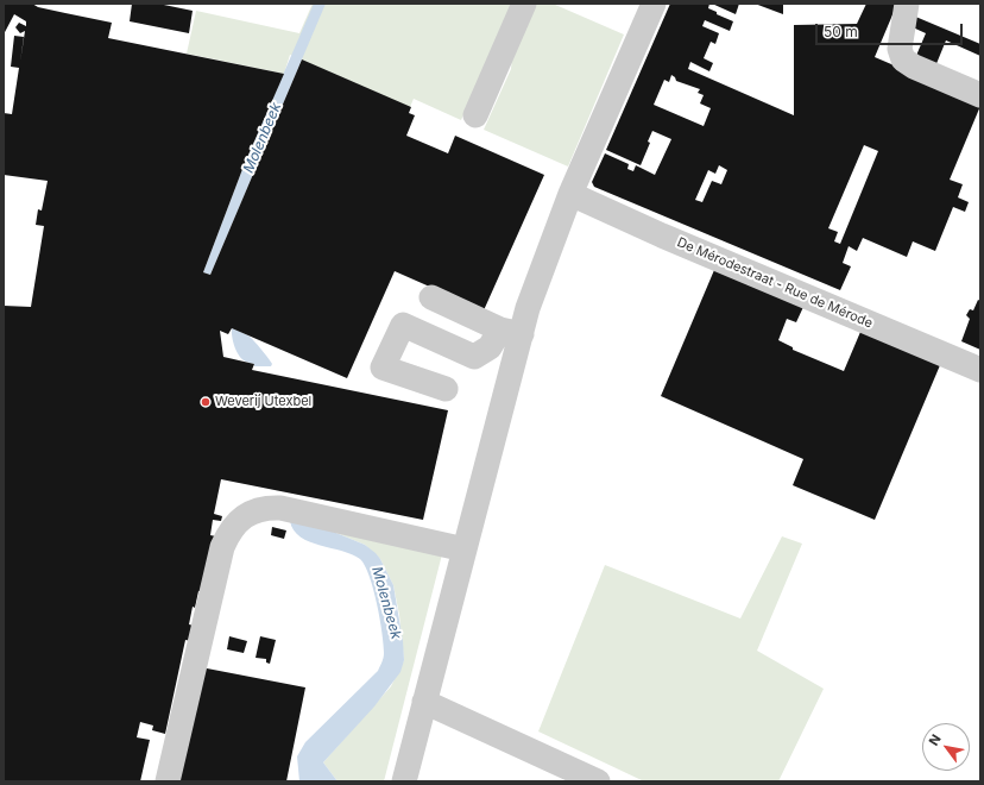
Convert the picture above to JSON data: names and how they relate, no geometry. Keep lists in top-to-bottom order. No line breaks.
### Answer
{"streets":{"street":["De Mérodestraat - Rue de Mérode"]},"water":["Molenbeek"],"places":["Weverij Utexbel"],"scale_bar":"50 m","north":"top left"}
